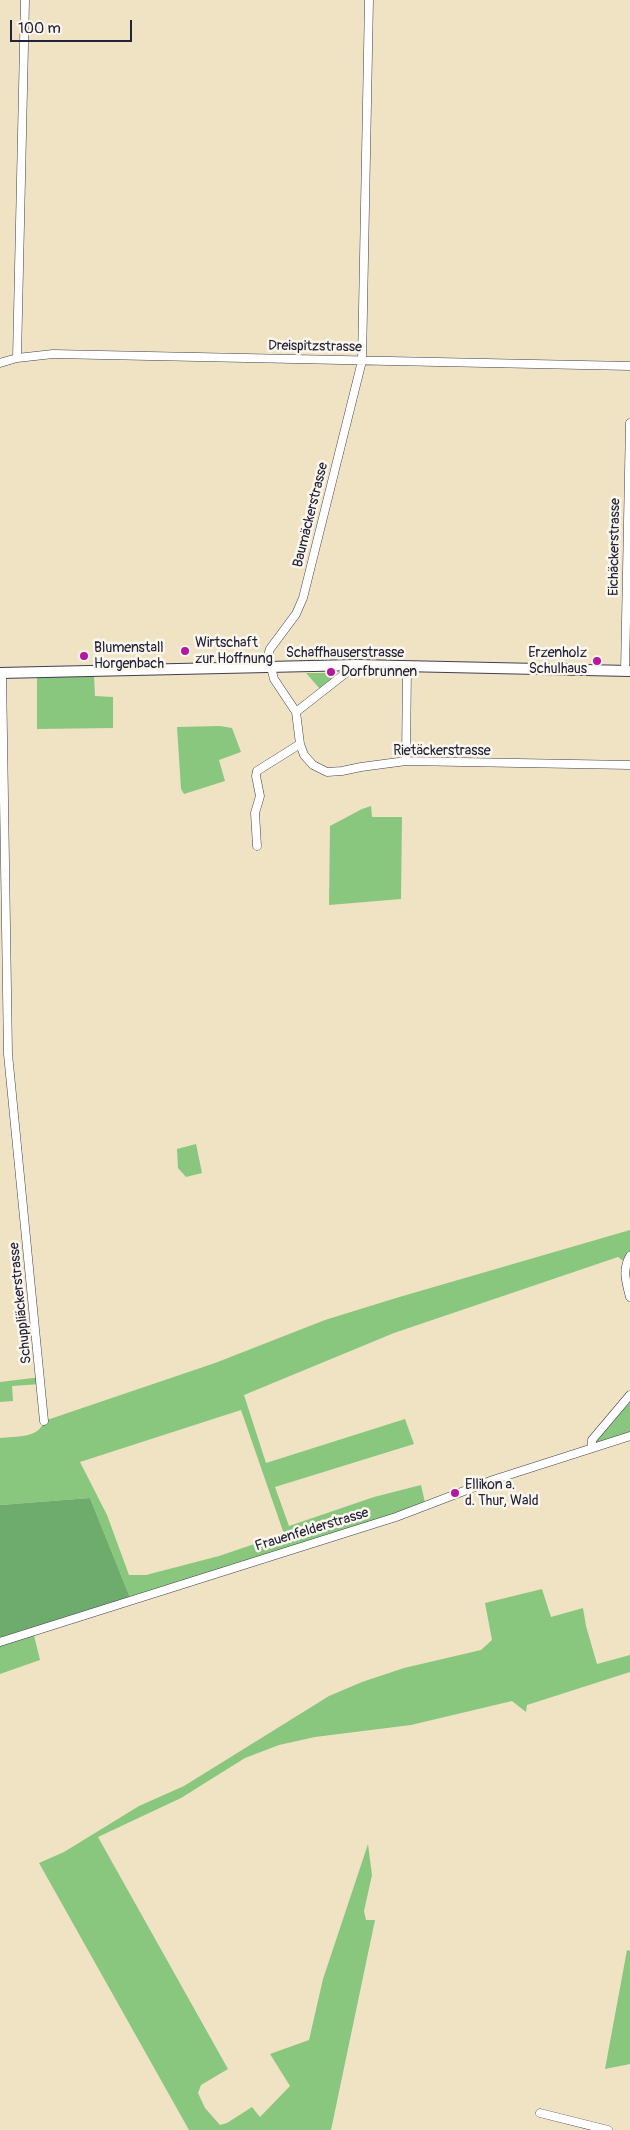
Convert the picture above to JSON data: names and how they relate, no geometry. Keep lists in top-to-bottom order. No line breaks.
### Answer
{"streets":{"main road":["Schaffhauserstrasse"],"street":["Dreispitzstrasse","Baumäckerstrasse","Eichäckerstrasse","Rietäckerstrasse","Schuppliäckerstrasse","Frauenfelderstrasse"]},"crossings":[["Dreispitzstrasse","Baumäckerstrasse"],["Baumäckerstrasse","Schaffhauserstrasse"],["Baumäckerstrasse","Rietäckerstrasse"],["Eichäckerstrasse","Schaffhauserstrasse"],["Schaffhauserstrasse","Rietäckerstrasse"],["Schaffhauserstrasse","Schuppliäckerstrasse"]],"places":["Wirtschaft zur Hoffnung","Blumenstall Horgenbach","Erzenholz Schulhaus","Dorfbrunnen","Ellikon a. d. Thur, Wald"],"scale_bar":"100 m"}
